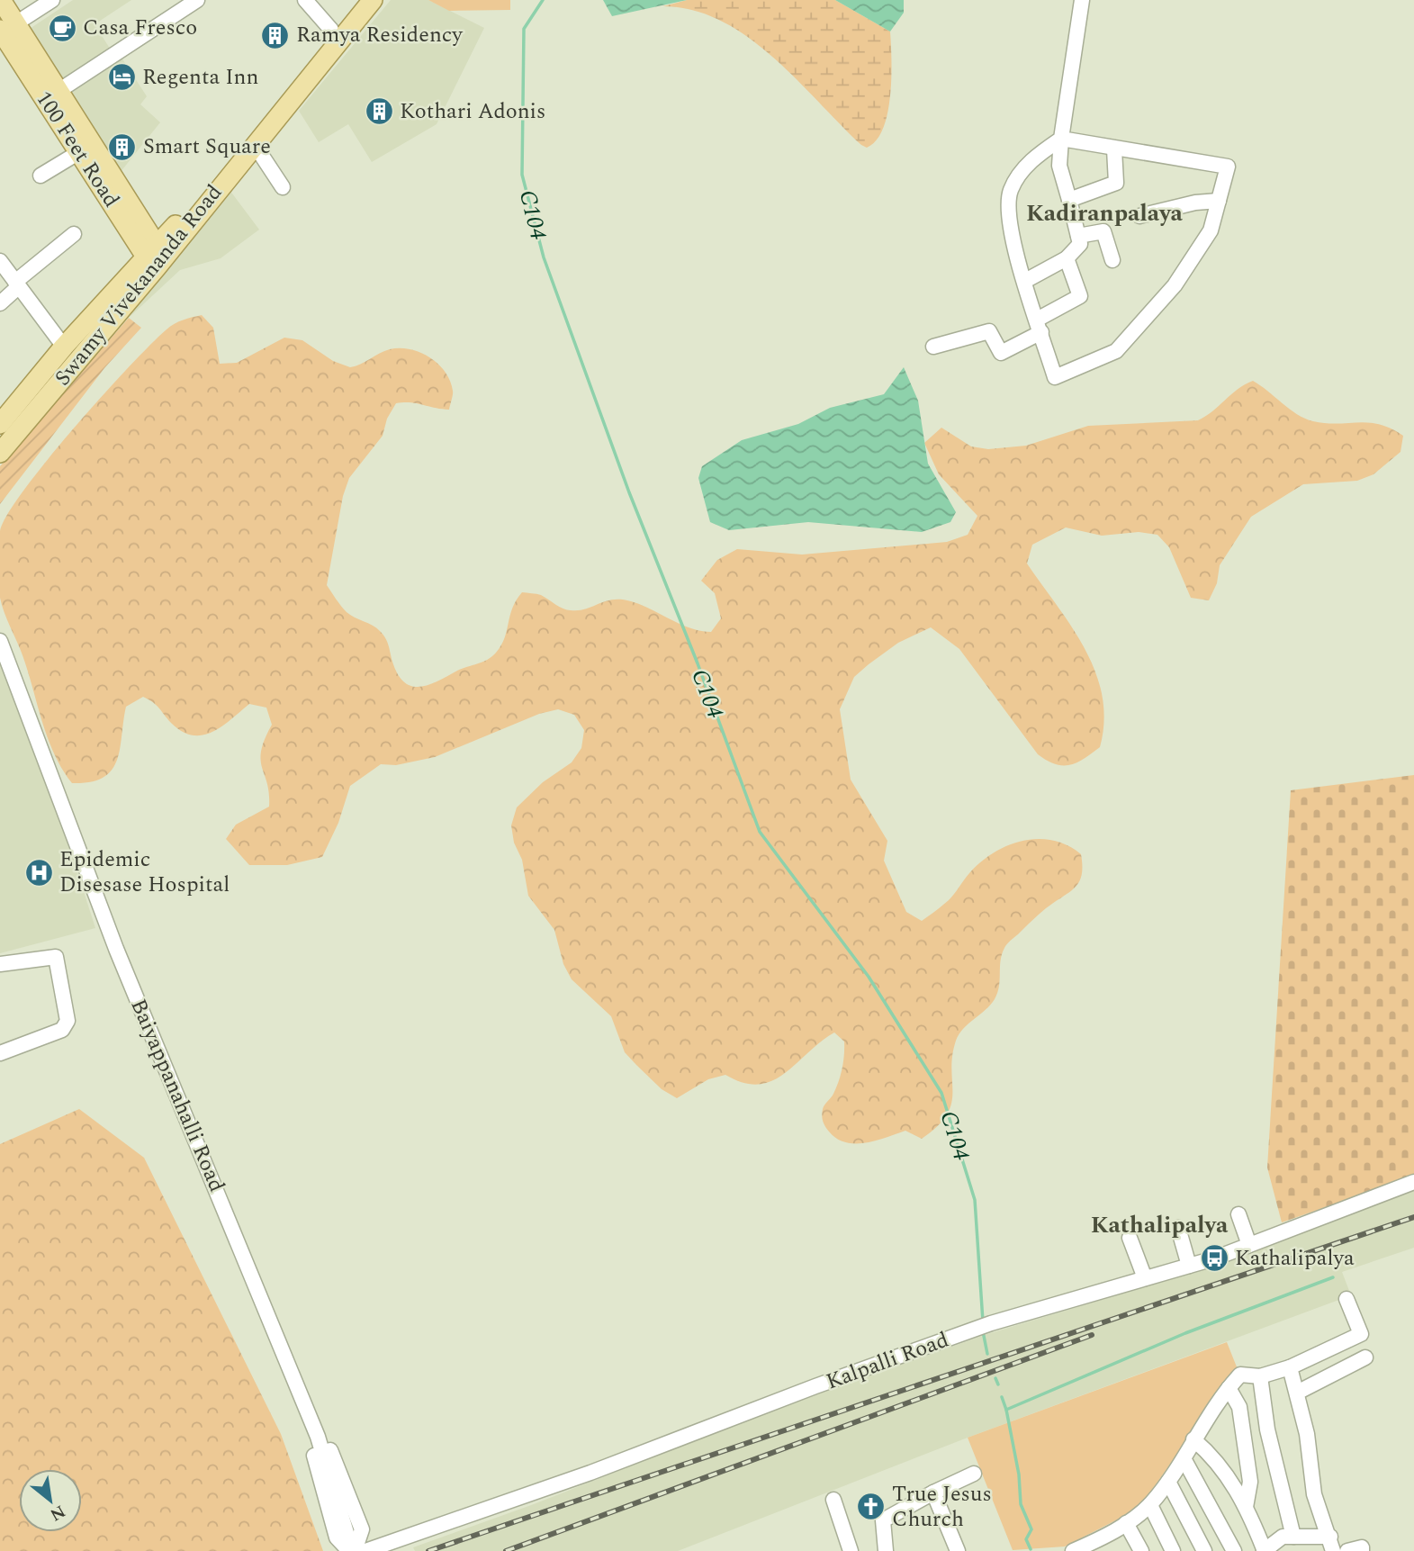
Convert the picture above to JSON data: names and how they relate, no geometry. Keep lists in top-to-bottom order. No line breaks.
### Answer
{"streets":{"main road":["100 Feet Road","Swamy Vivekananda Road"],"street":["Baiyappanahalli Road","Kalpalli Road"]},"crossings":[["100 Feet Road","Swamy Vivekananda Road"],["Baiyappanahalli Road","Kalpalli Road"]],"districts":["Kadiranpalaya","Kathalipalya"],"water":["C104"],"places":{"cafe":["Casa Fresco"],"building":["Ramya Residency","Kothari Adonis","Smart Square"],"hotel":["Regenta Inn"],"hospital":["Epidemic Disesase Hospital"],"bus stop":["Kathalipalya"],"church":["True Jesus Church"]},"north":"bottom right"}
